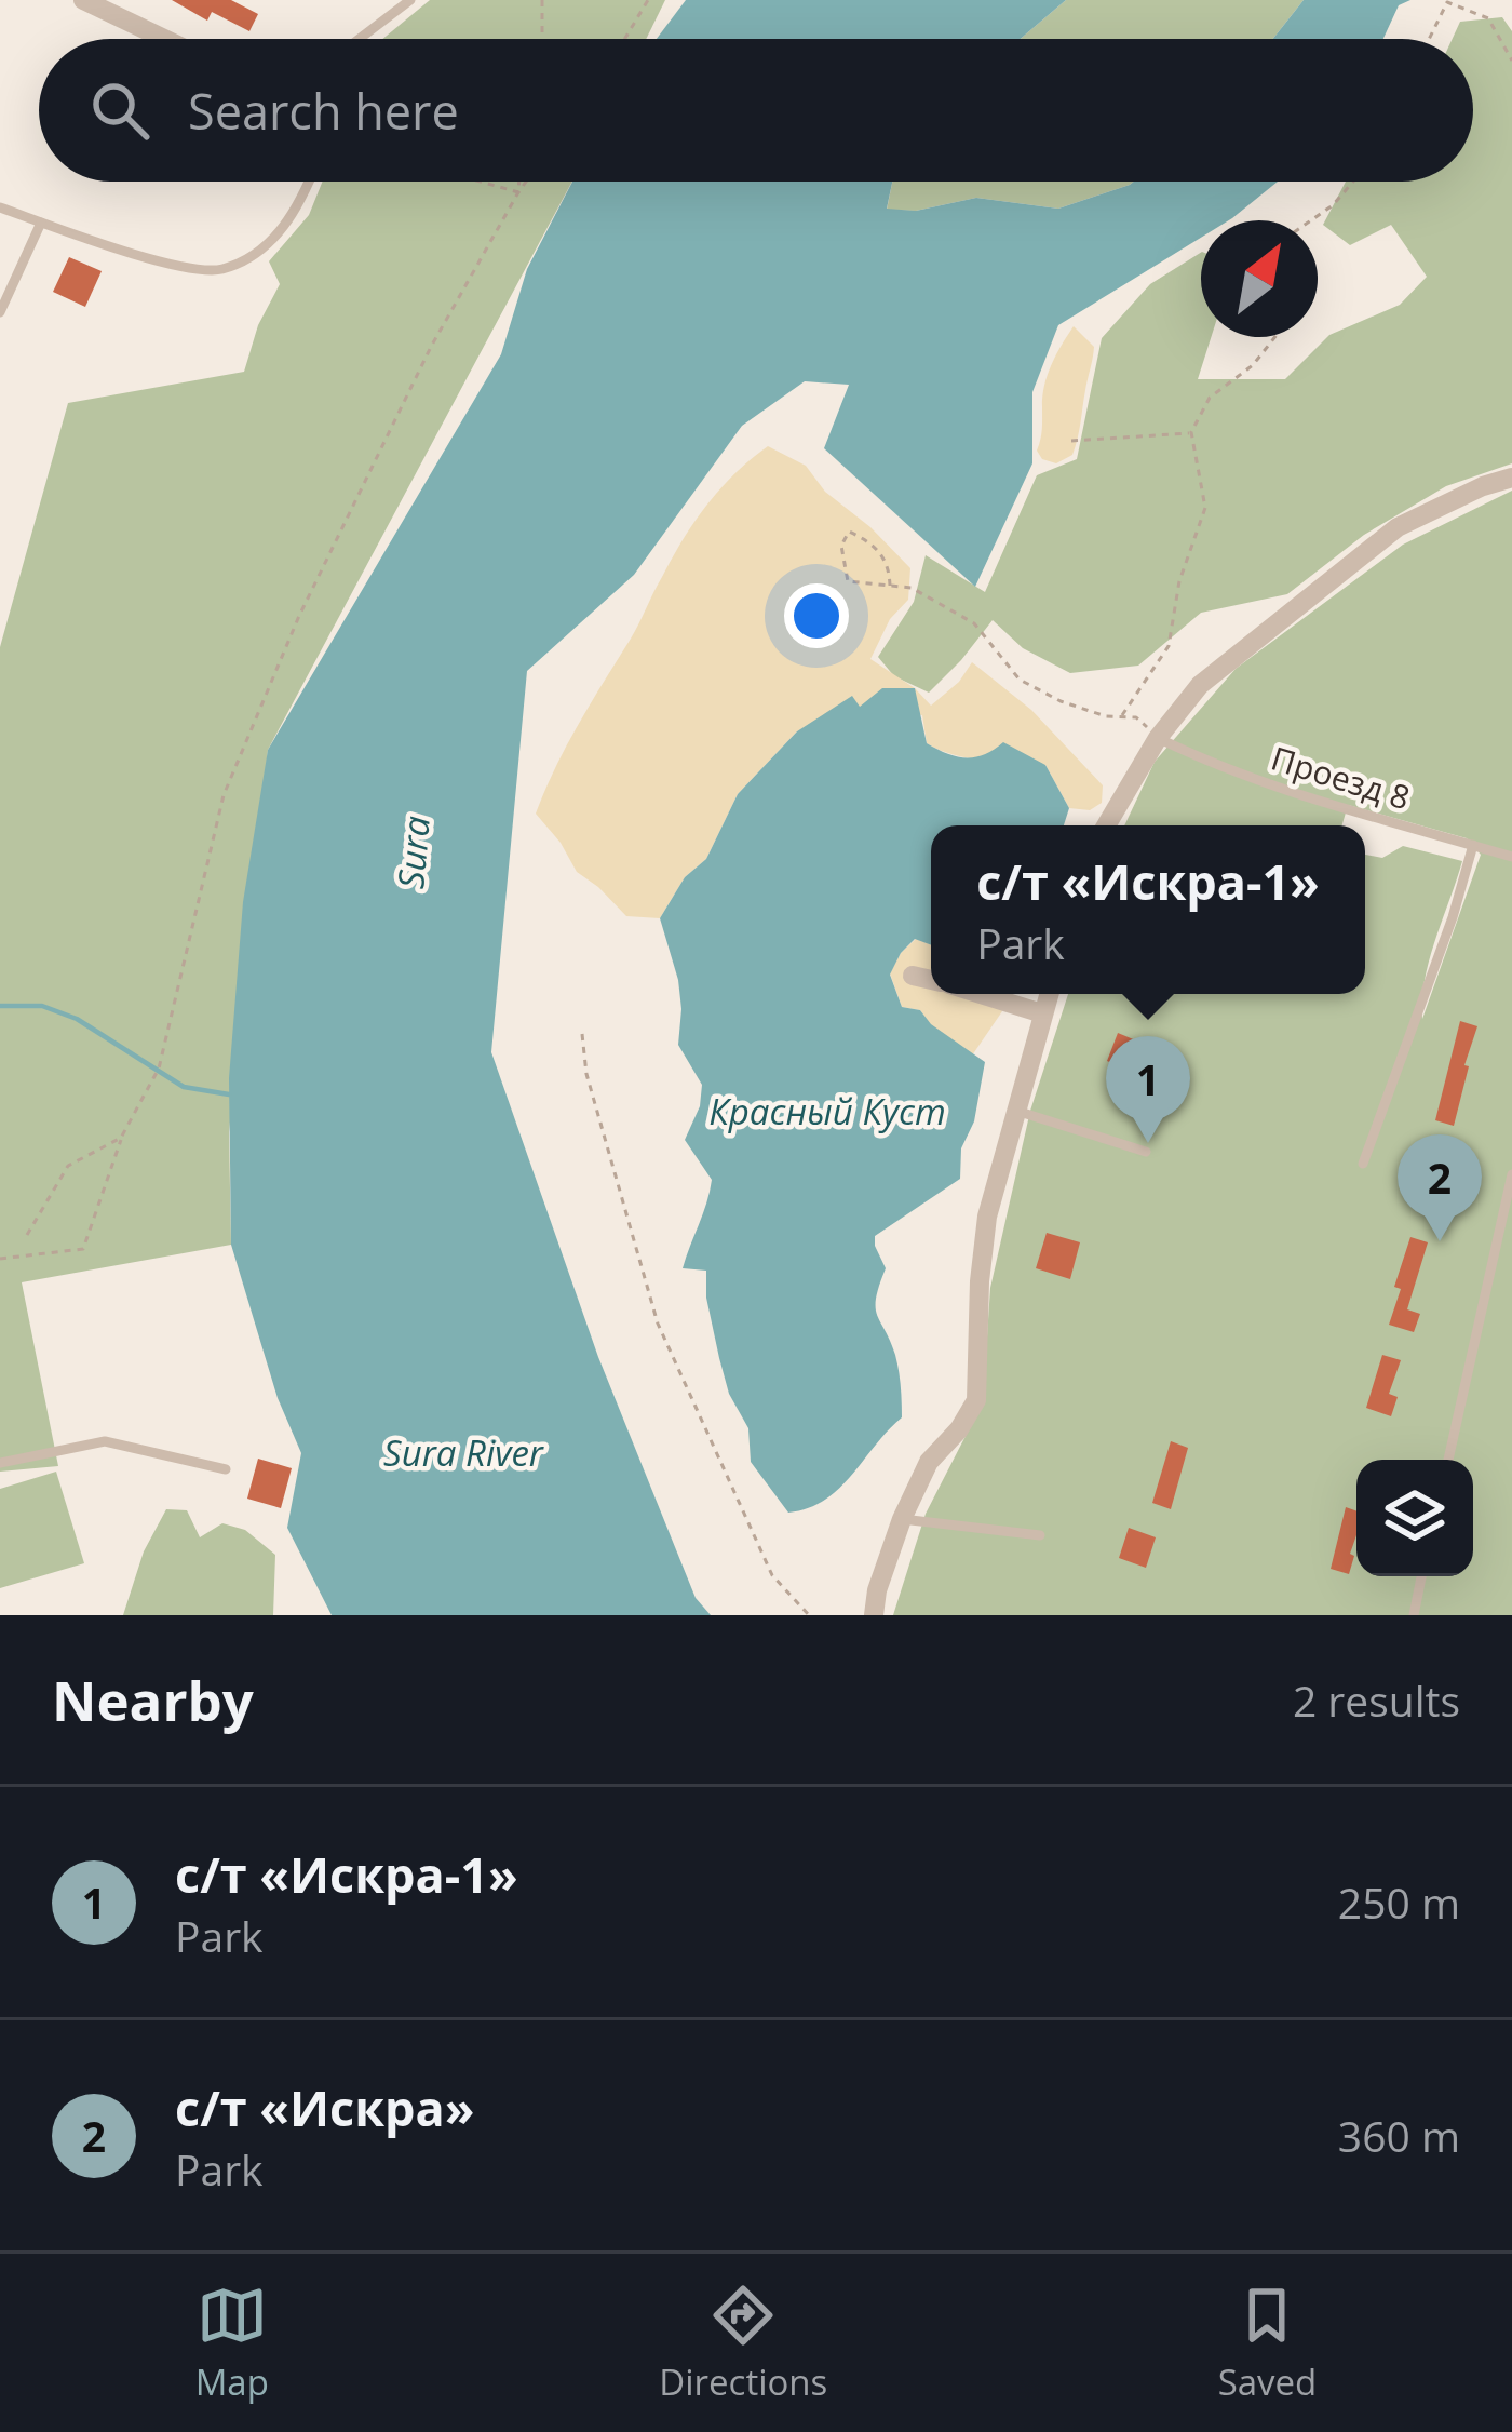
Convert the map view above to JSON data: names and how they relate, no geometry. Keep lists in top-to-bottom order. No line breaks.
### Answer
{"streets":{"lane":["Проезд 8"]},"water":["Sura","Красный Куст","Sura River"],"north":"top right","page":{"search":"Search here","popup":["с/т «Искра-1»","Park"],"pins":["1","2"],"heading":["Nearby","2 results"],"list":[{"mark":"1","name":"с/т «Искра-1»","note":"Park","value":"250 m"},{"mark":"2","name":"с/т «Искра»","note":"Park","value":"360 m"}],"nav":["Map","Directions","Saved"]}}
